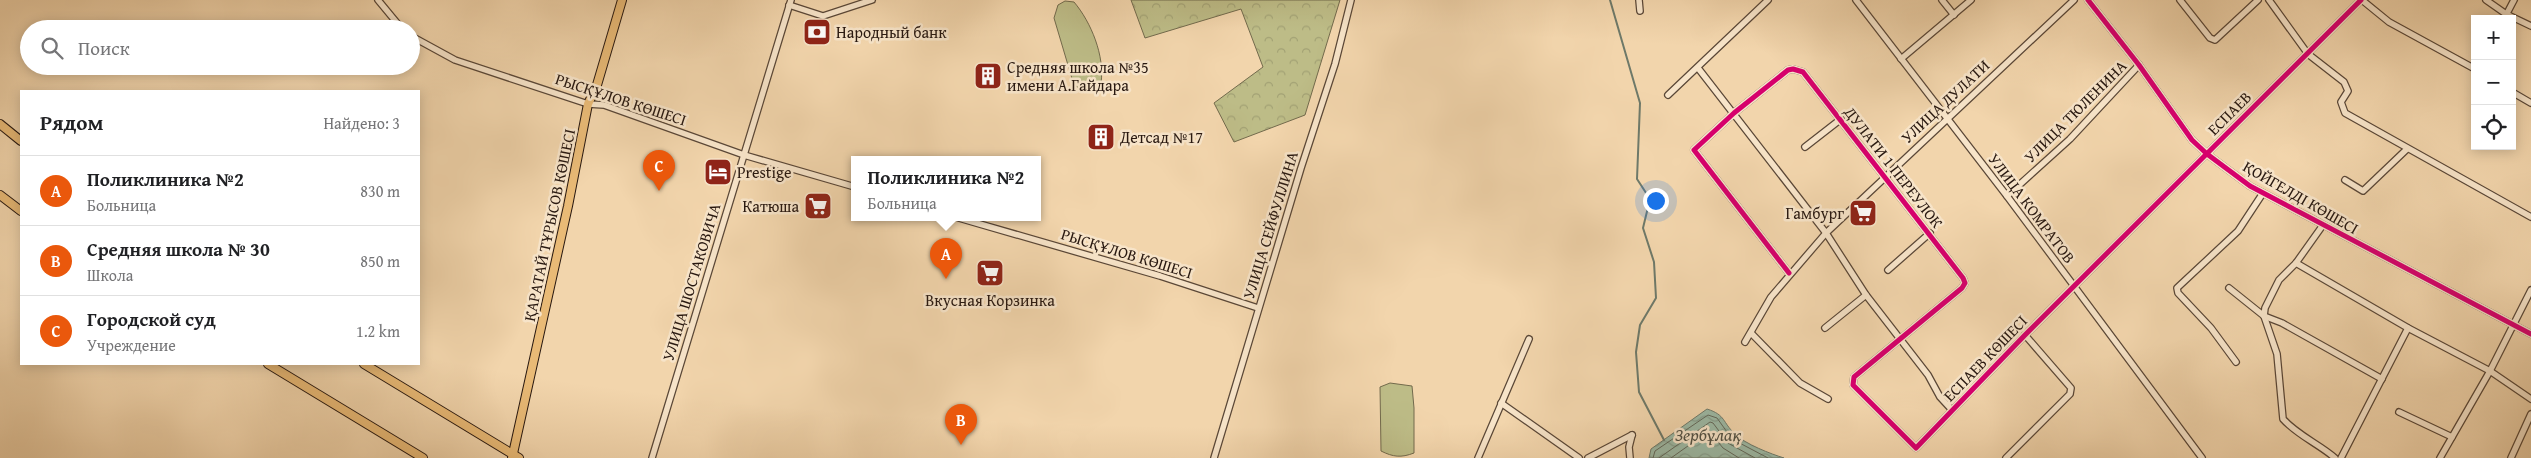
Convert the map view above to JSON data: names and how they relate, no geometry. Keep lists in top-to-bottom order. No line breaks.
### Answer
{"streets":{"main road":["ҚАРАТАЙ ТҰРЫСОВ КӨШЕСІ"],"street":["РЫСҚҰЛОВ КӨШЕСІ","УЛИЦА ДУЛАТИ","УЛИЦА ТЮЛЕНИНА","ЕСПАЕВ","ДУЛАТИ 1 ПЕРЕУЛОК","ҚОЙГЕЛДІ КӨШЕСІ","УЛИЦА КОМРАТОВ","УЛИЦА СЕЙФУЛЛИНА","УЛИЦА ШОСТАКОВИЧА","ЕСПАЕВ КӨШЕСІ"]},"crossings":[["РЫСҚҰЛОВ КӨШЕСІ","ҚАРАТАЙ ТҰРЫСОВ КӨШЕСІ"],["РЫСҚҰЛОВ КӨШЕСІ","УЛИЦА СЕЙФУЛЛИНА"],["РЫСҚҰЛОВ КӨШЕСІ","УЛИЦА ШОСТАКОВИЧА"],["УЛИЦА ДУЛАТИ","ДУЛАТИ 1 ПЕРЕУЛОК"],["УЛИЦА ДУЛАТИ","УЛИЦА КОМРАТОВ"],["УЛИЦА ТЮЛЕНИНА","ҚОЙГЕЛДІ КӨШЕСІ"],["УЛИЦА ТЮЛЕНИНА","УЛИЦА КОМРАТОВ"],["ЕСПАЕВ","ҚОЙГЕЛДІ КӨШЕСІ"],["ЕСПАЕВ","УЛИЦА КОМРАТОВ"],["ЕСПАЕВ","ЕСПАЕВ КӨШЕСІ"],["ДУЛАТИ 1 ПЕРЕУЛОК","ЕСПАЕВ КӨШЕСІ"],["УЛИЦА КОМРАТОВ","ЕСПАЕВ КӨШЕСІ"]],"water":["Зербұлақ"],"places":{"bank":["Народный банк"],"building":["Средняя школа №35 имени А.Гайдара","Детсад №17"],"hotel":["Prestige"],"supermarket":["Катюша","Гамбург","Вкусная Корзинка"]},"page":{"map_buttons":["+","−"],"search":"Поиск","heading":["Рядом","Найдено: 3"],"pins":["C","A","B"],"list":[{"mark":"A","name":"Поликлиника №2","note":"Больница","value":"830 m"},{"mark":"B","name":"Средняя школа № 30","note":"Школа","value":"850 m"},{"mark":"C","name":"Городской суд","note":"Учреждение","value":"1.2 km"}],"popup":["Поликлиника №2","Больница"]}}
